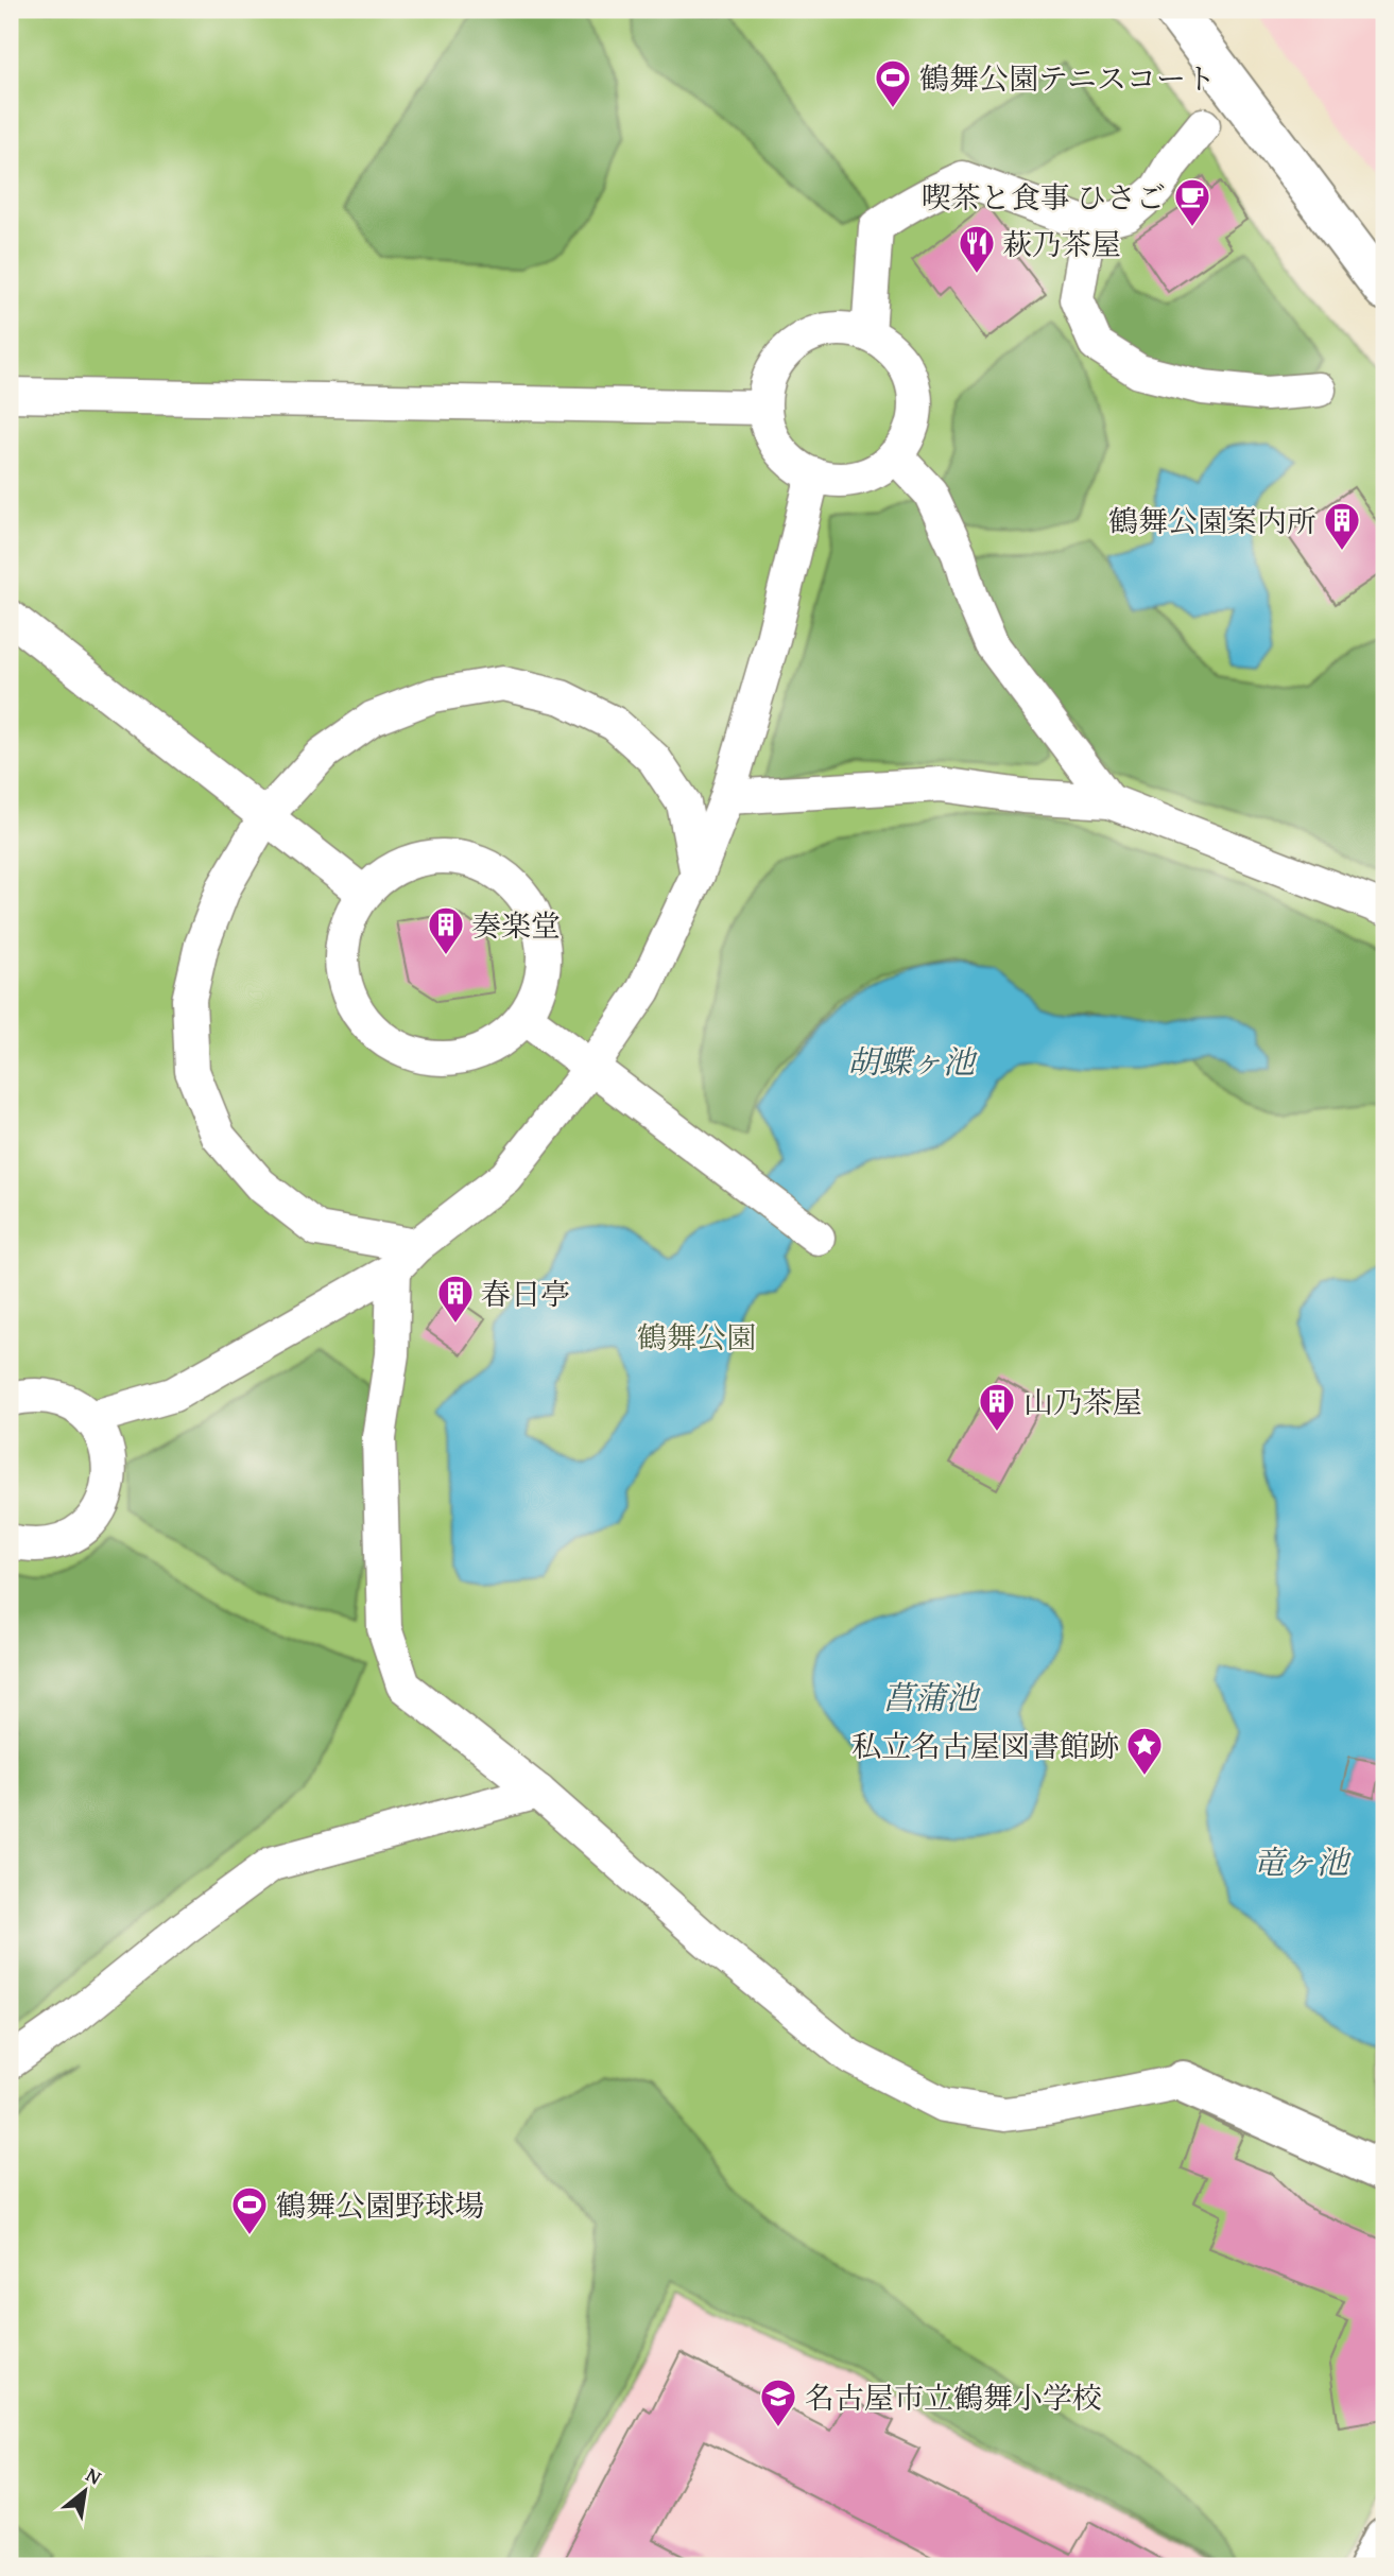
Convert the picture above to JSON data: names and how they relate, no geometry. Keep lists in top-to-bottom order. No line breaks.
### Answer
{"water":["胡蝶ヶ池","菖蒲池","竜ヶ池"],"parks":["鶴舞公園"],"places":{"sports":["鶴舞公園テニスコート","鶴舞公園野球場"],"cafe":["喫茶と食事 ひさご"],"restaurant":["萩乃茶屋"],"building":["鶴舞公園案内所","奏楽堂","春日亭","山乃茶屋"],"place":["私立名古屋図書館跡"],"school or university":["名古屋市立鶴舞小学校"]},"north":"top right"}
